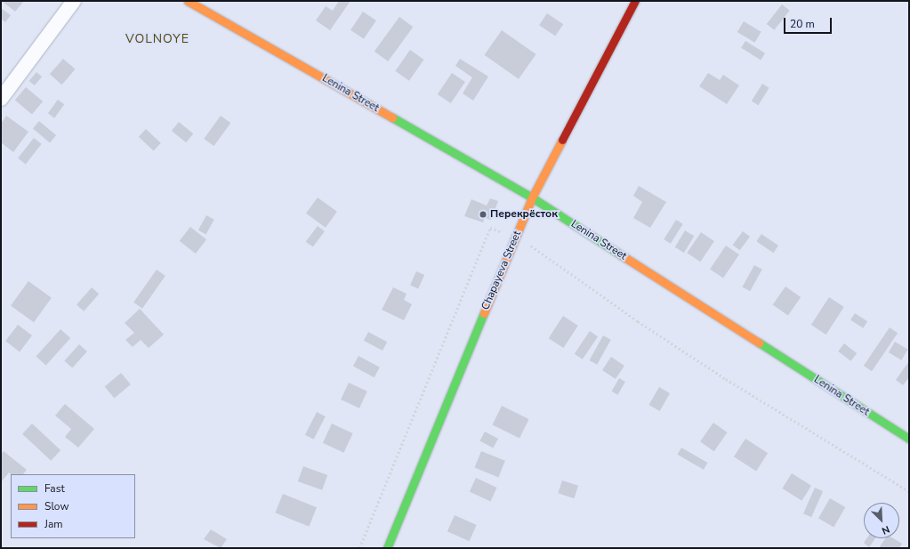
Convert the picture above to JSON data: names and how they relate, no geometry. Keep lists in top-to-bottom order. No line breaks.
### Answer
{"streets":{"street":["Lenina Street","Chapayeva Street"]},"crossings":[["Lenina Street","Chapayeva Street"]],"districts":["VOLNOYE"],"places":["Перекрёсток"],"legend":["Fast","Slow","Jam"],"scale_bar":"20 m","north":"bottom right"}
